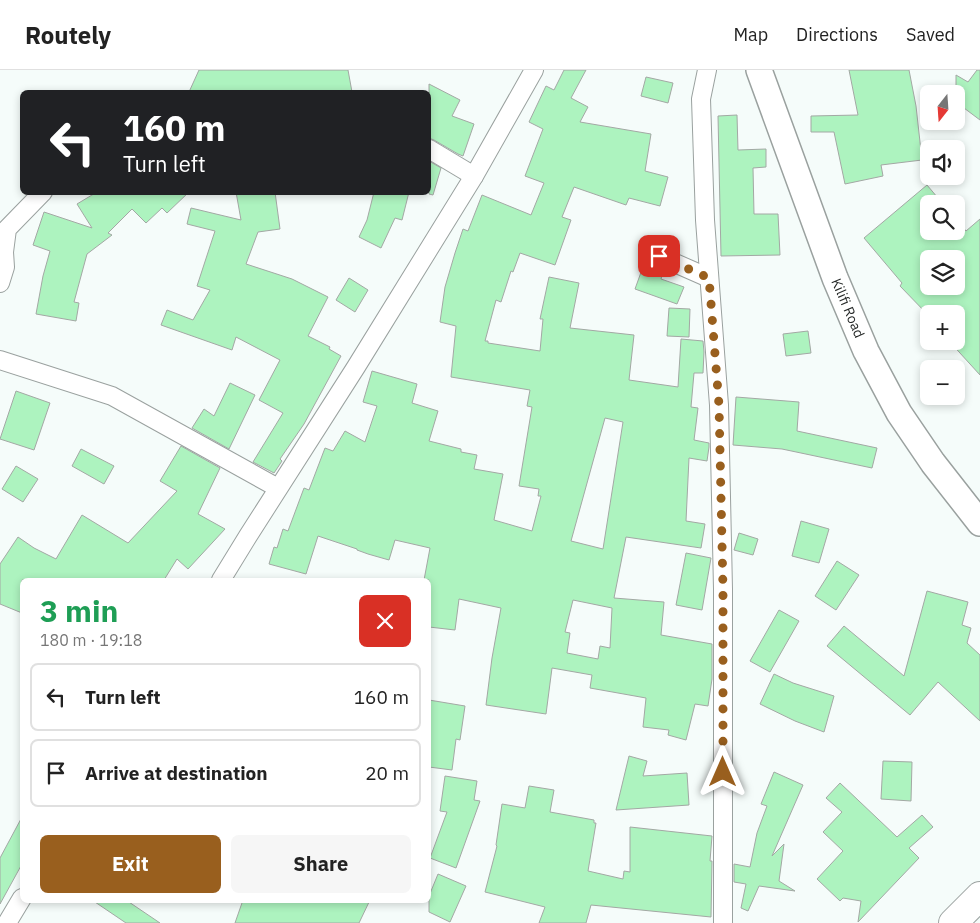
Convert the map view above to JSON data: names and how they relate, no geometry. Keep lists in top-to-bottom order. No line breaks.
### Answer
{"streets":{"street":["Kilifi Road"]},"north":"bottom","page":{"header":"Routely","nav":["Map","Directions","Saved"],"map_buttons":["+","−"],"turn":["160 m","Turn left"],"heading":["3 min","180 m · 19:18"],"list":[{"name":"Turn left","value":"160 m"},{"name":"Arrive at destination","value":"20 m"}],"buttons":["Exit","Share"]}}
